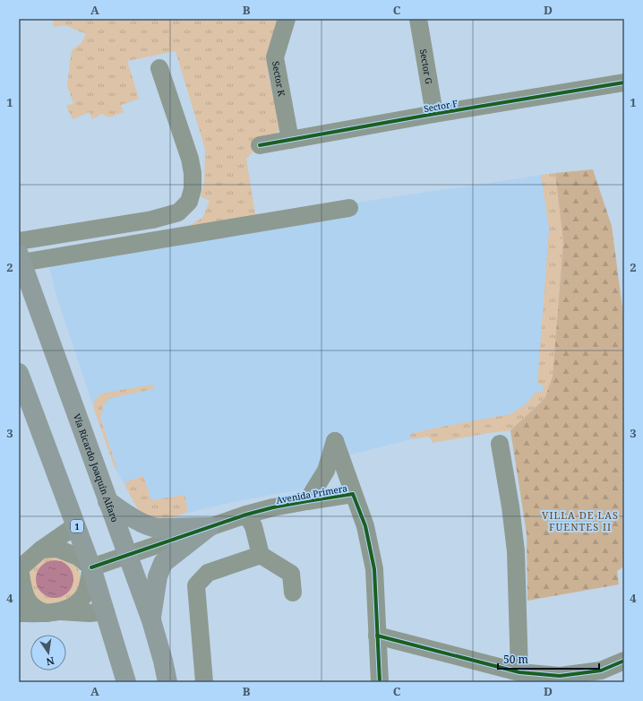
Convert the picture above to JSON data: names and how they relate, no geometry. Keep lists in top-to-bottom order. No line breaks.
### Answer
{"streets":{"main road":["Vía Ricardo Joaquín Alfaro","1"],"street":["Sector G","Sector K","Sector F","Avenida Primera"]},"crossings":[["Sector G","Sector F"],["Sector K","Sector F"],["Vía Ricardo Joaquín Alfaro","Avenida Primera"],["Avenida Primera","1"]],"districts":["VILLA DE LAS FUENTES II"],"scale_bar":"50 m","north":"bottom","grid":{"columns":["A","B","C","D"],"rows":["1","2","3","4"]}}
